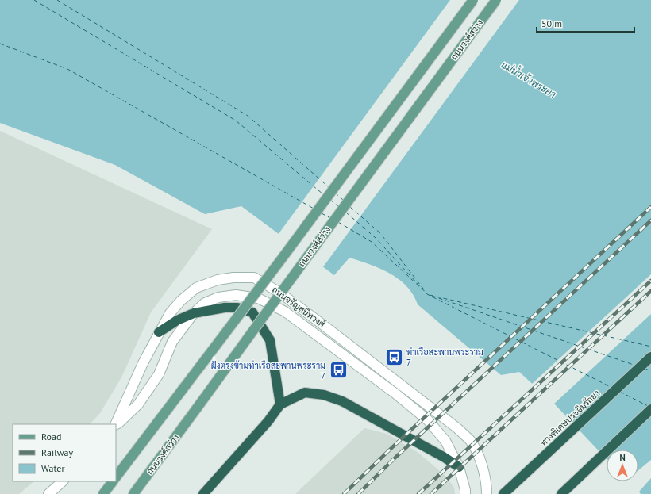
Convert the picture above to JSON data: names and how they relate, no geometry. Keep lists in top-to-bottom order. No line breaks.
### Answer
{"streets":{"highway":["ทางพิเศษประจิมรัถยา"],"main road":["ถนนวงศ์สว่าง","ถนนจรัญสนิทวงศ์"]},"water":["แม่น้ำเจ้าพระยา"],"places":{"bus stop":["ท่าเรือสะพานพระราม 7","ฝั่งตรงข้ามท่าเรือสะพานพระราม 7"]},"legend":["Road","Railway","Water"],"scale_bar":"50 m","north":"top"}
